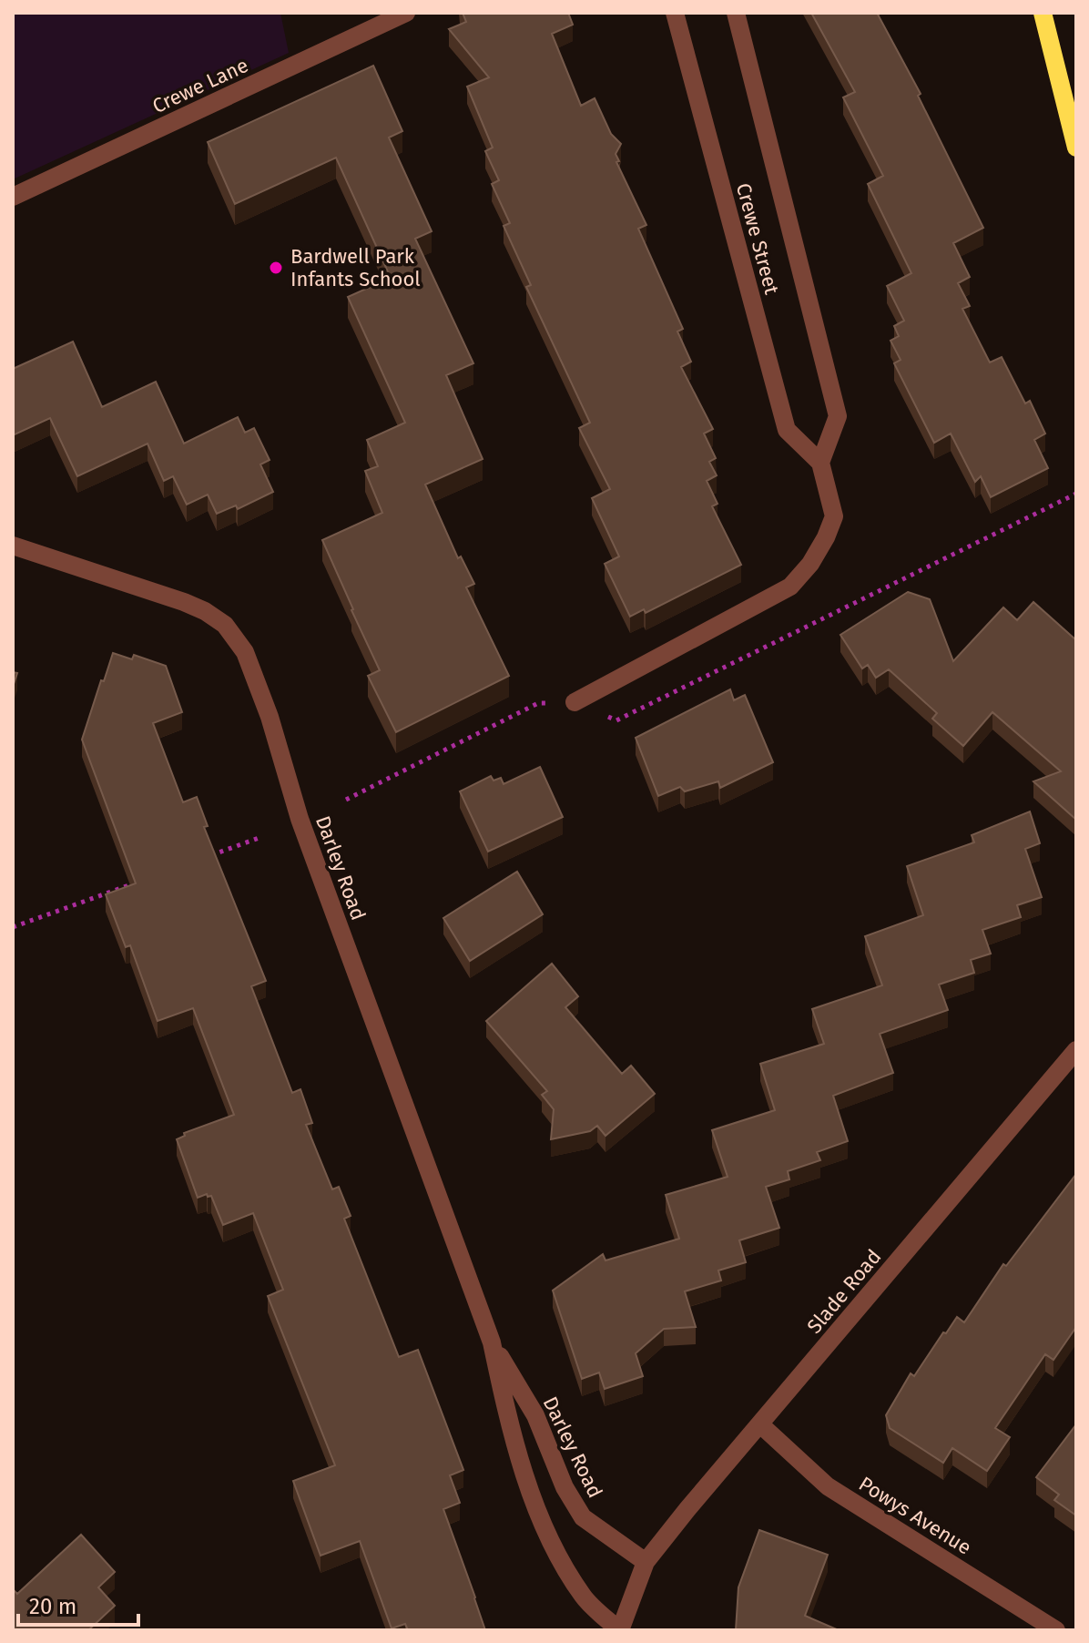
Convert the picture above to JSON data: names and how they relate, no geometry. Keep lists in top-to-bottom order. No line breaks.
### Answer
{"streets":{"street":["Crewe Lane","Crewe Street","Darley Road","Slade Road","Powys Avenue"]},"crossings":[["Darley Road","Slade Road"],["Slade Road","Powys Avenue"]],"places":["Bardwell Park Infants School"],"scale_bar":"20 m"}
